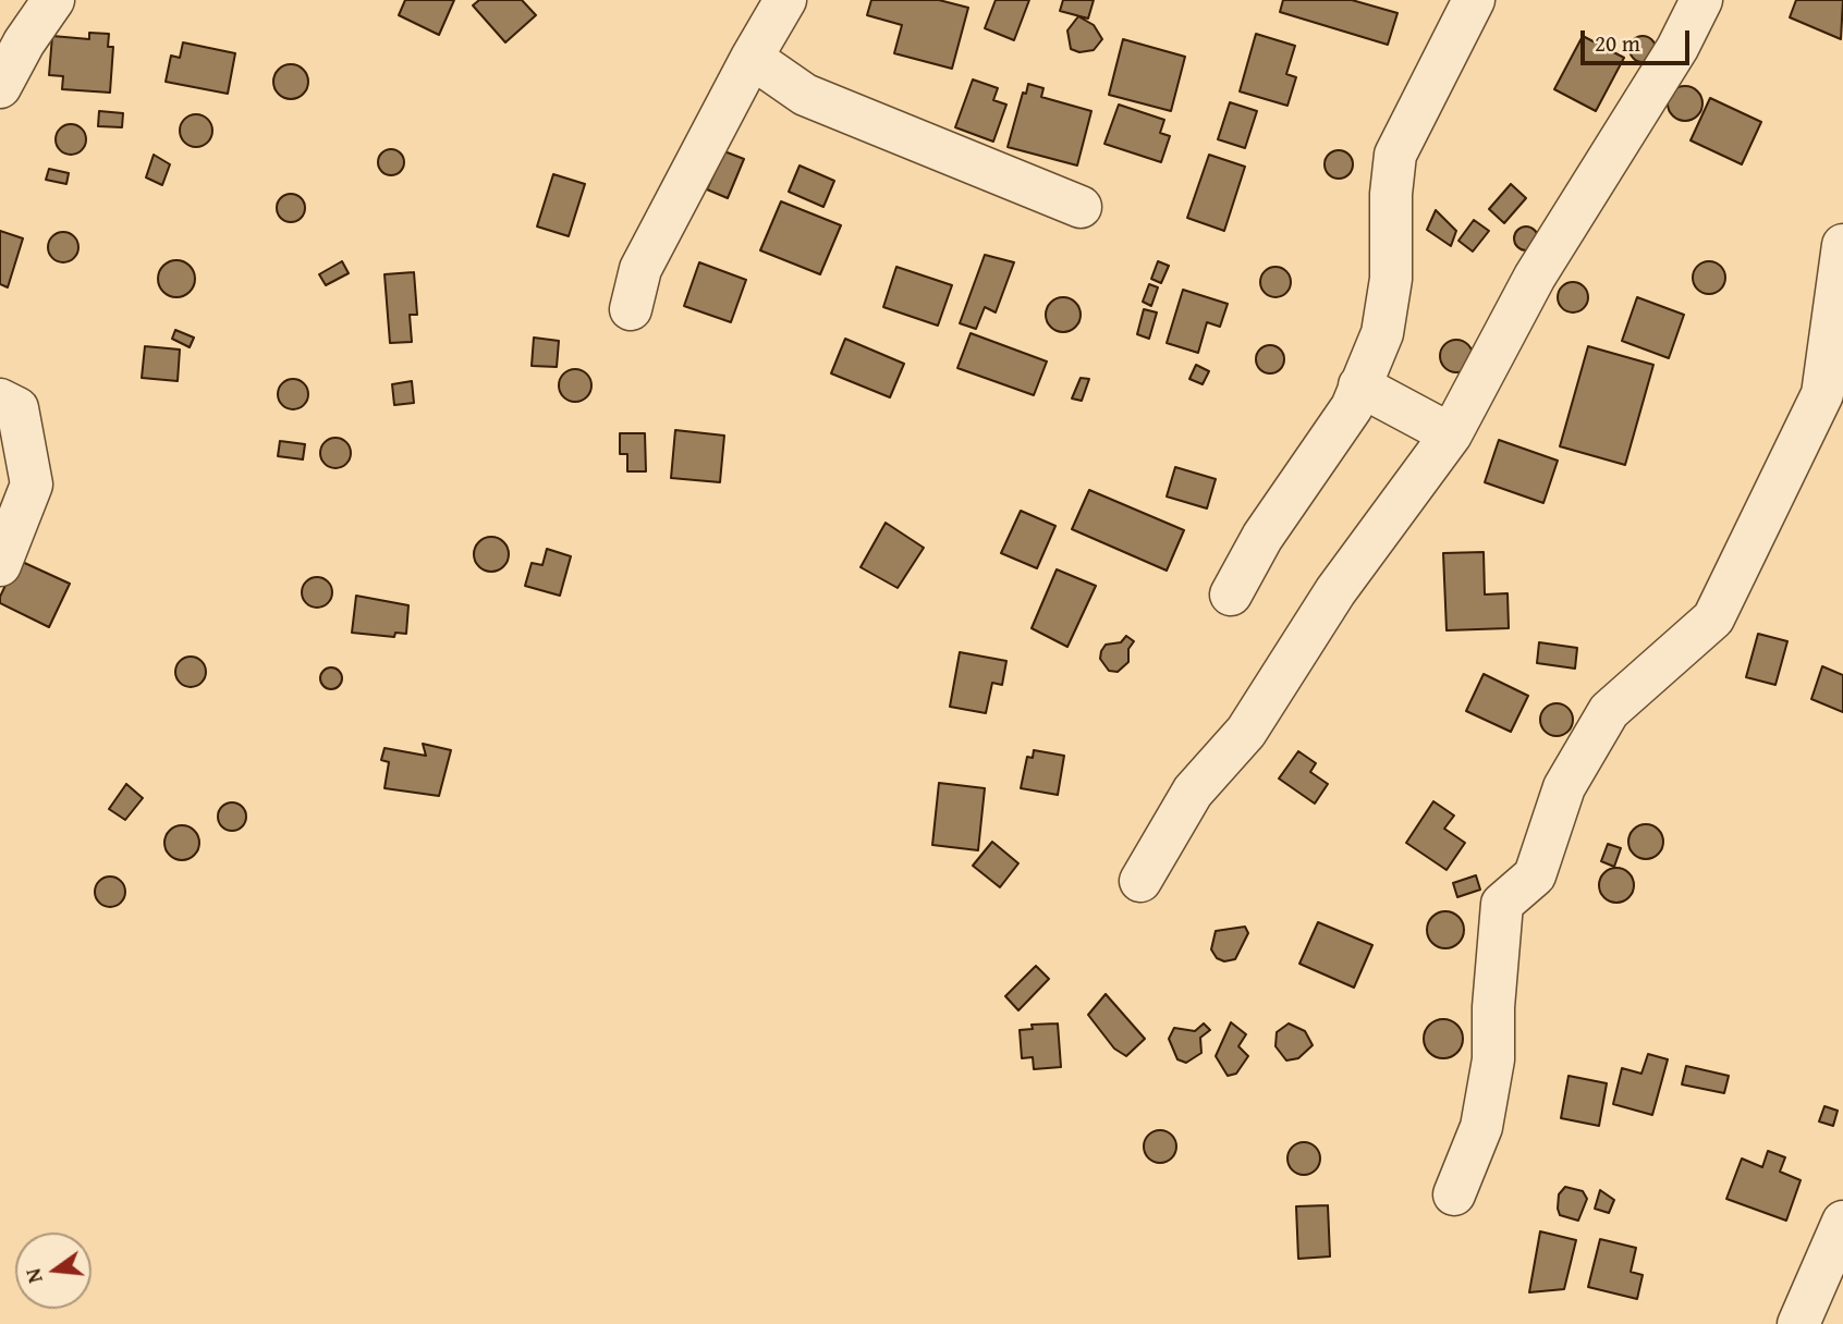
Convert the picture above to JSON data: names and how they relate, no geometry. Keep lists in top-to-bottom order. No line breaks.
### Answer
{"scale_bar":"20 m","north":"left"}
